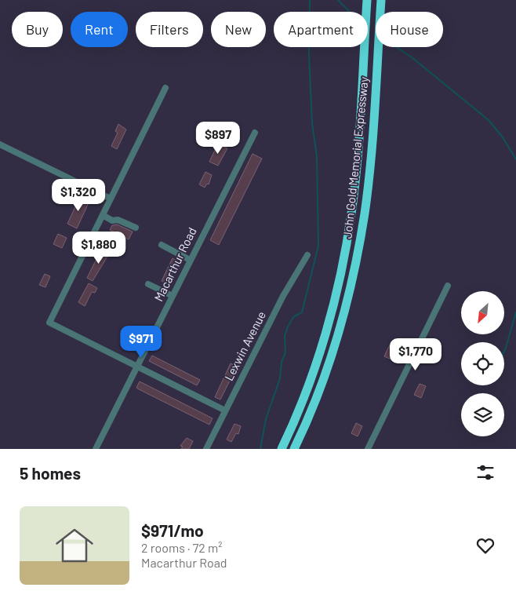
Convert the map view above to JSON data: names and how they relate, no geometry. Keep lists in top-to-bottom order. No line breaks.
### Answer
{"streets":{"highway":["John Gold Memorial Expressway"],"street":["Macarthur Road","Lexwin Avenue"]},"north":"bottom left","page":{"chip":["Buy","Rent","Filters","New","Apartment","House"],"price":["$897","$1,320","$1,880","$971","$1,770"],"heading":"5 homes","list":[{"name":"$971/mo","note":"2 rooms · 72 m² · Macarthur Road"}]}}
